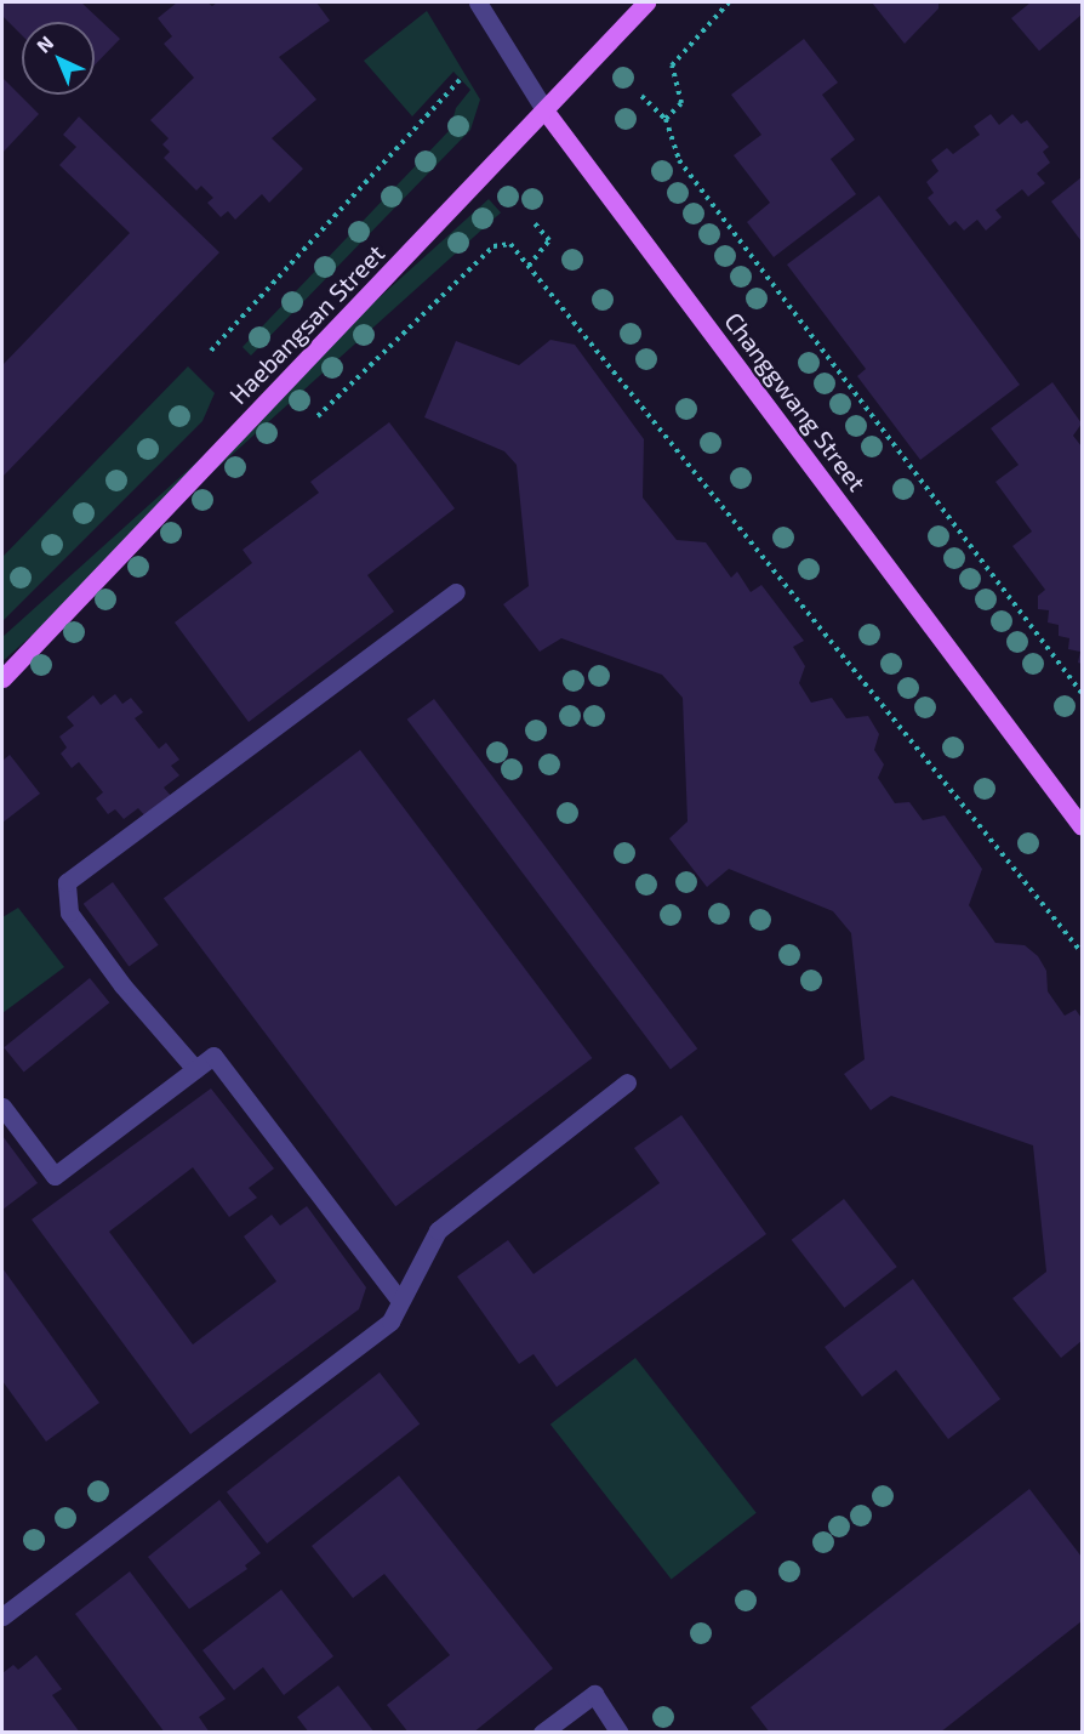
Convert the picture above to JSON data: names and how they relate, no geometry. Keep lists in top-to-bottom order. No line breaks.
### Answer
{"streets":{"main road":["Haebangsan Street","Changgwang Street"]},"crossings":[["Haebangsan Street","Changgwang Street"]],"north":"top left"}
